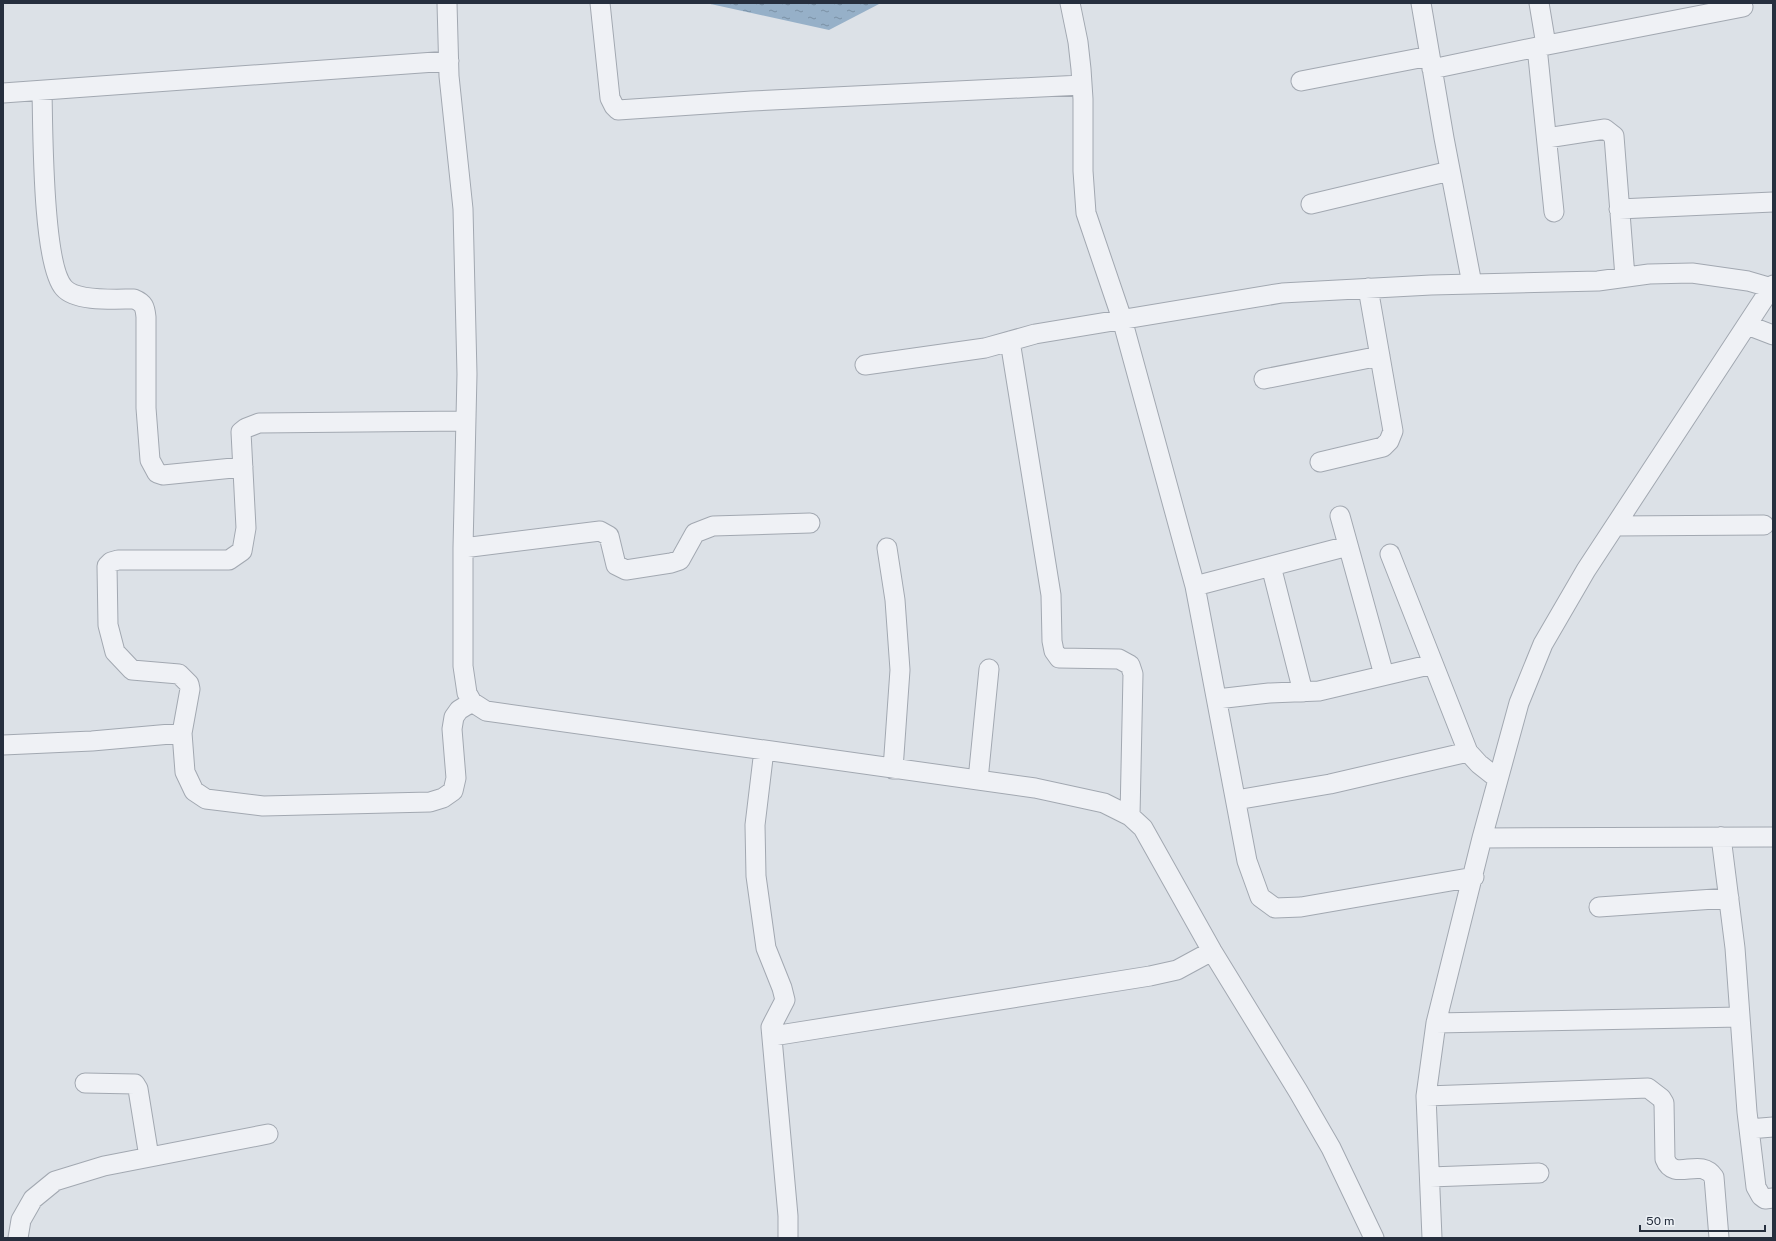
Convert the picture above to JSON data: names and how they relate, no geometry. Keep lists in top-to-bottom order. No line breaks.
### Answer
{"scale_bar":"50 m"}
